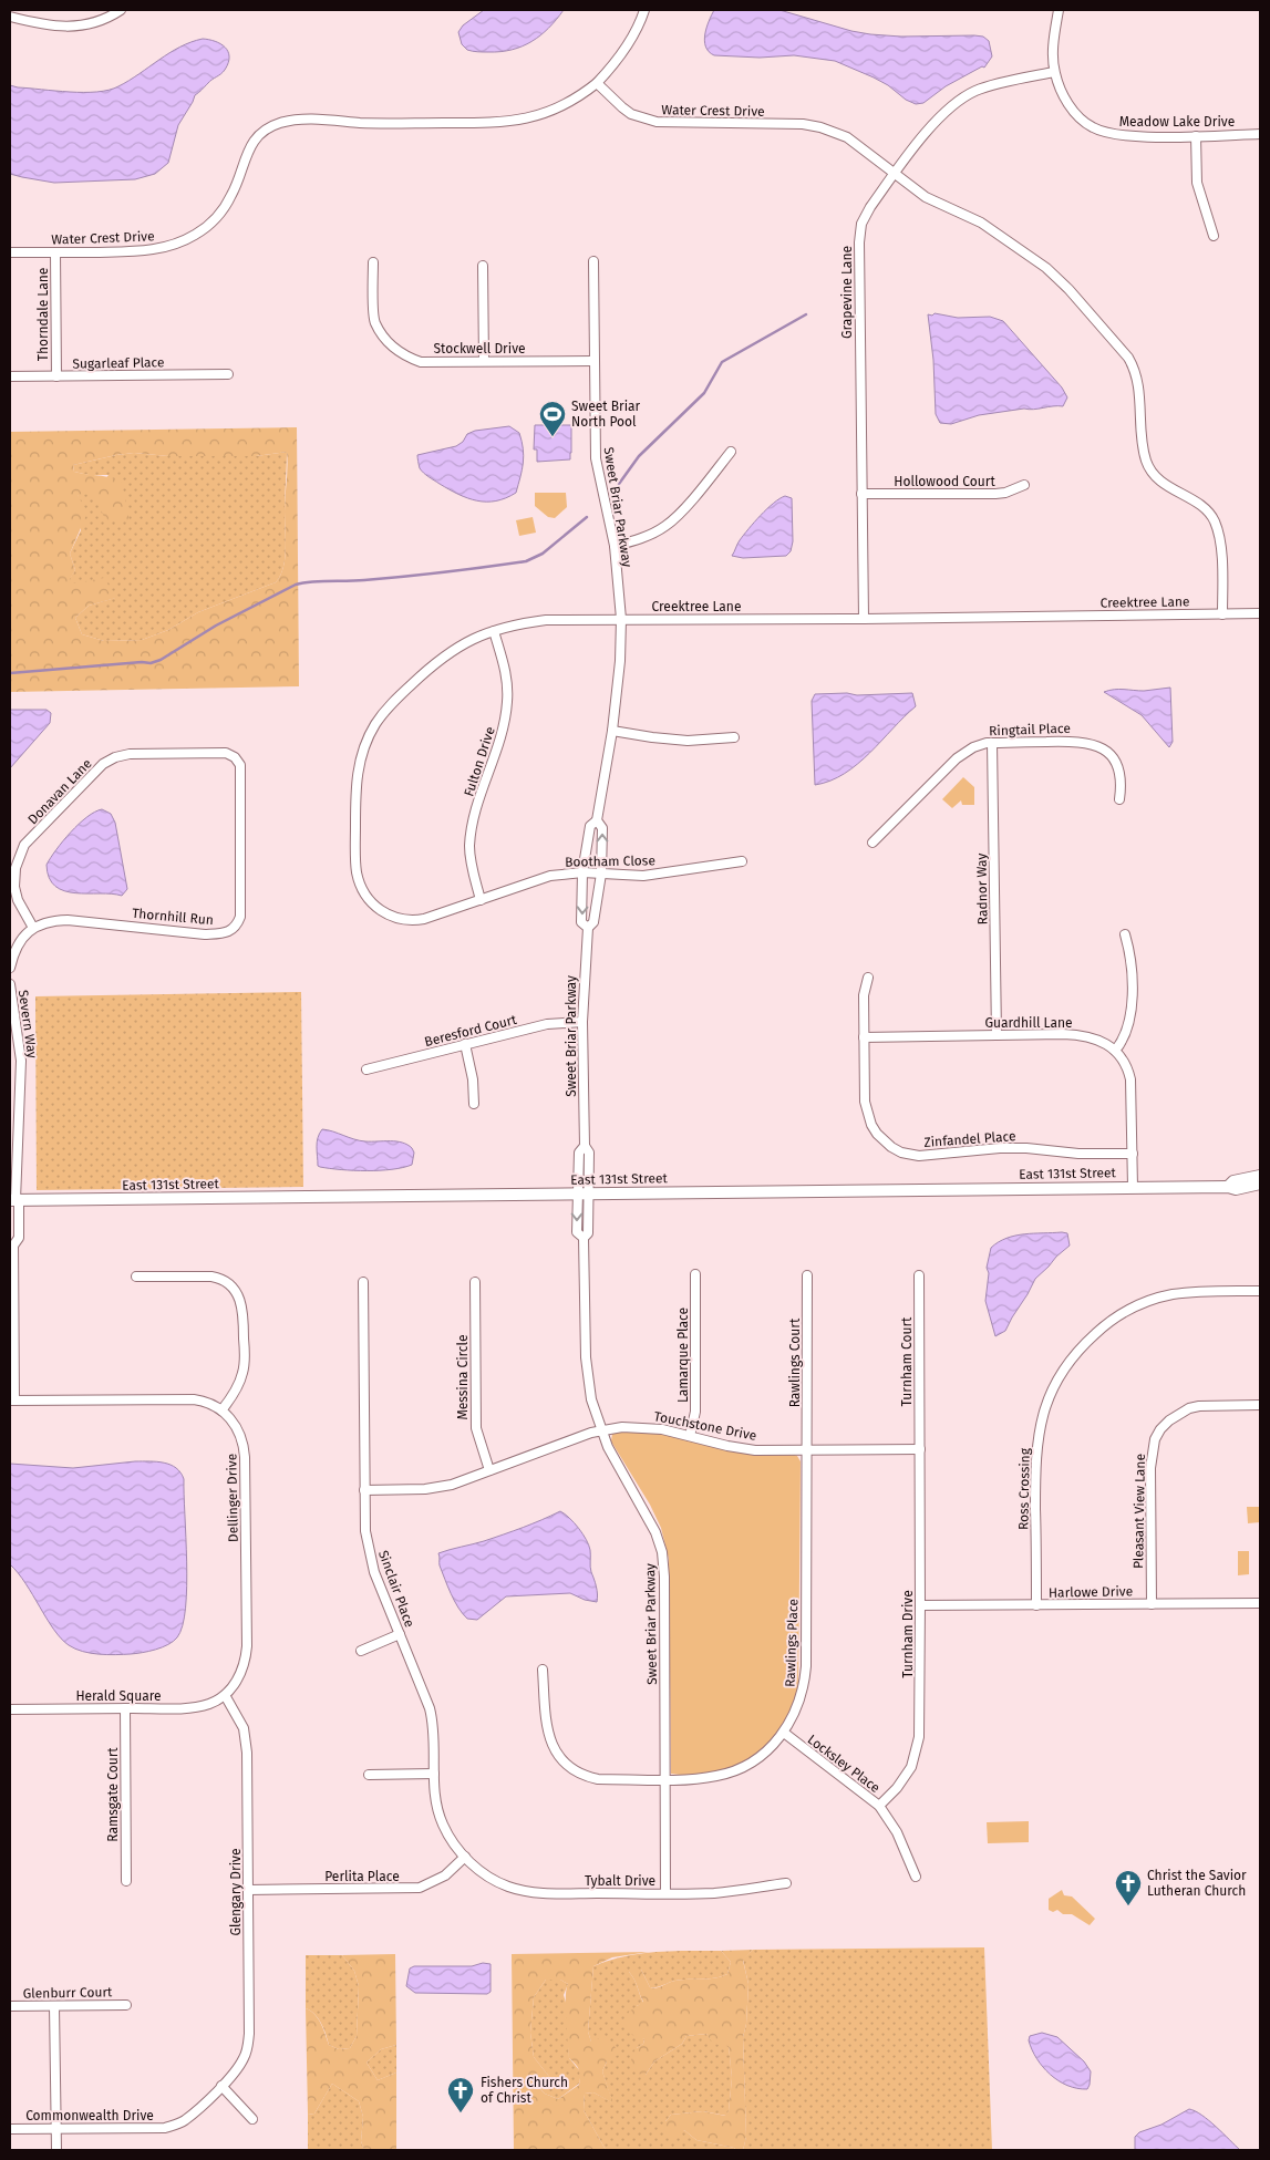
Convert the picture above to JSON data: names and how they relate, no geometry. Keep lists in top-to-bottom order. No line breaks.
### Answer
{"streets":{"street":["Water Crest Drive","Meadow Lake Drive","Grapevine Lane","Thorndale Lane","Stockwell Drive","Sugarleaf Place","Hollowood Court","Sweet Briar Parkway","Creektree Lane","Ringtail Place","Fulton Drive","Donavan Lane","Bootham Close","Radnor Way","Thornhill Run","Guardhill Lane","Severn Way","Beresford Court","Zinfandel Place","East 131st Street","Lamarque Place","Turnham Court","Rawlings Court","Messina Circle","Touchstone Drive","Ross Crossing","Dellinger Drive","Pleasant View Lane","Sinclair Place","Harlowe Drive","Turnham Drive","Rawlings Place","Herald Square","Locksley Place","Ramsgate Court","Perlita Place","Tybalt Drive","Glengary Drive","Glenburr Court","Commonwealth Drive"]},"crossings":[["Water Crest Drive","Grapevine Lane"],["Water Crest Drive","Thorndale Lane"],["Water Crest Drive","Creektree Lane"],["Meadow Lake Drive","Grapevine Lane"],["Grapevine Lane","Hollowood Court"],["Grapevine Lane","Creektree Lane"],["Thorndale Lane","Sugarleaf Place"],["Stockwell Drive","Sweet Briar Parkway"],["Sweet Briar Parkway","Creektree Lane"],["Sweet Briar Parkway","Bootham Close"],["Sweet Briar Parkway","Beresford Court"],["Sweet Briar Parkway","East 131st Street"],["Sweet Briar Parkway","Touchstone Drive"],["Sweet Briar Parkway","Rawlings Place"],["Sweet Briar Parkway","Tybalt Drive"],["Creektree Lane","Fulton Drive"],["Creektree Lane","Bootham Close"],["Ringtail Place","Radnor Way"],["Fulton Drive","Bootham Close"],["Donavan Lane","Thornhill Run"],["Radnor Way","Guardhill Lane"],["Guardhill Lane","Zinfandel Place"],["Severn Way","East 131st Street"],["Severn Way","Dellinger Drive"],["Lamarque Place","Touchstone Drive"],["Turnham Court","Touchstone Drive"],["Turnham Court","Turnham Drive"],["Rawlings Court","Touchstone Drive"],["Rawlings Court","Rawlings Place"],["Messina Circle","Touchstone Drive"],["Touchstone Drive","Sinclair Place"],["Touchstone Drive","Turnham Drive"],["Touchstone Drive","Rawlings Place"],["Ross Crossing","Harlowe Drive"],["Dellinger Drive","Herald Square"],["Dellinger Drive","Glengary Drive"],["Pleasant View Lane","Harlowe Drive"],["Sinclair Place","Perlita Place"],["Sinclair Place","Tybalt Drive"],["Harlowe Drive","Turnham Drive"],["Turnham Drive","Locksley Place"],["Rawlings Place","Locksley Place"],["Herald Square","Ramsgate Court"],["Herald Square","Glengary Drive"],["Perlita Place","Tybalt Drive"],["Perlita Place","Glengary Drive"],["Glengary Drive","Commonwealth Drive"]],"places":{"sports":["Sweet Briar North Pool"],"church":["Christ the Savior Lutheran Church","Fishers Church of Christ"]}}
